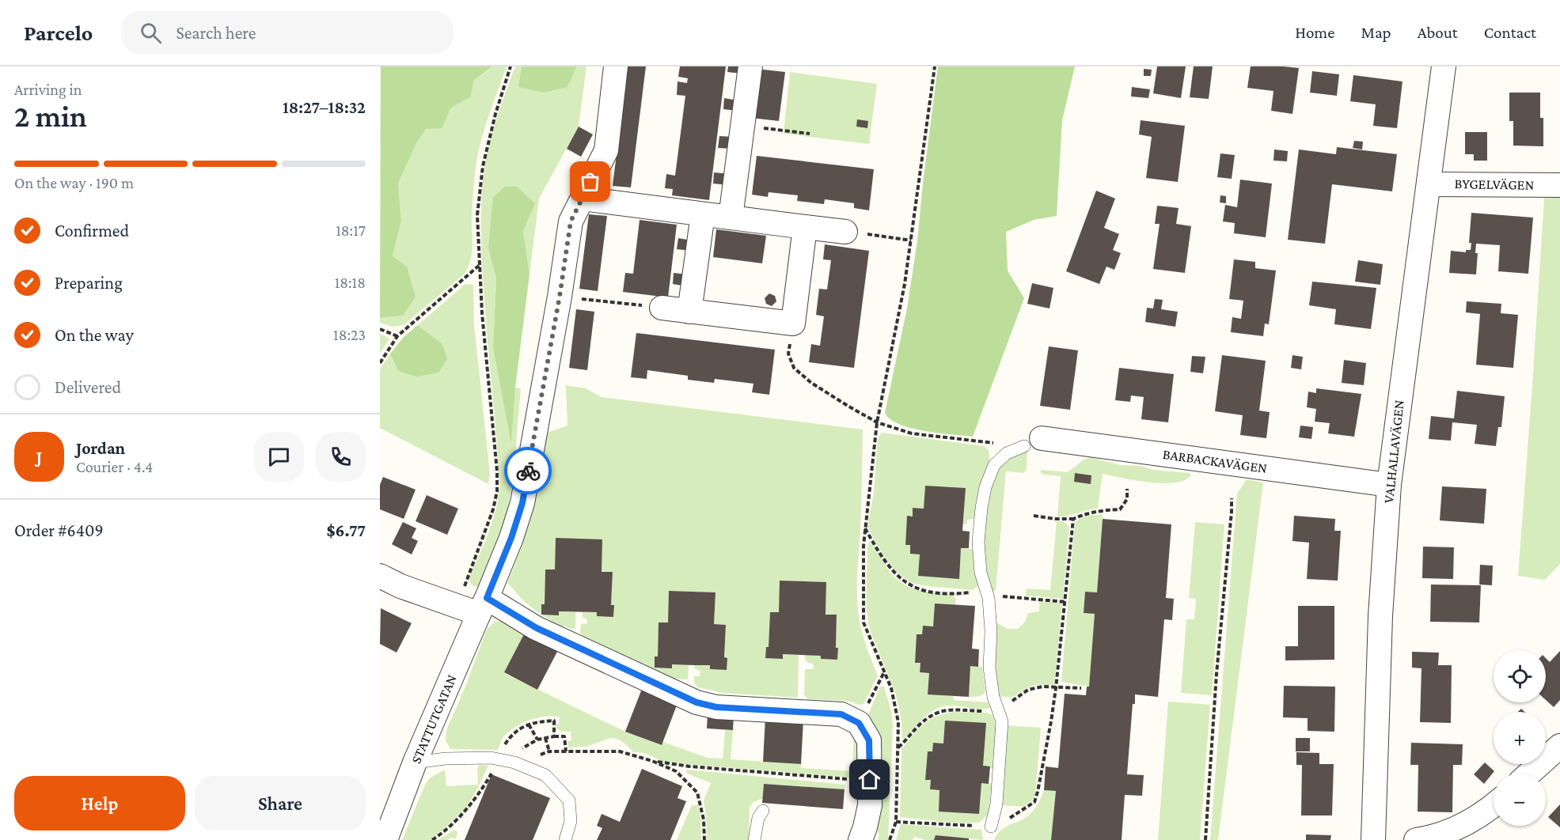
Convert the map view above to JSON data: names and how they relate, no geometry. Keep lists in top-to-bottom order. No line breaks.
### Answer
{"streets":{"street":["BYGELVÄGEN","VALHALLAVÄGEN","BARBACKAVÄGEN","STATTUTGATAN"]},"crossings":[["BYGELVÄGEN","VALHALLAVÄGEN"],["VALHALLAVÄGEN","BARBACKAVÄGEN"]],"page":{"header":"Parcelo","search":"Search here","nav":["Home","Map","About","Contact"],"heading":["2 min","Arriving in","18:27–18:32"],"panel":["Jordan","Courier · 4.4","Order #6409","$6.77"],"bar":"On the way · 190 m","list":[["Confirmed","18:17"],["Preparing","18:18"],["On the way","18:23"],"Delivered"],"round":"J","map_buttons":["+","−"],"buttons":["Help","Share"]}}
